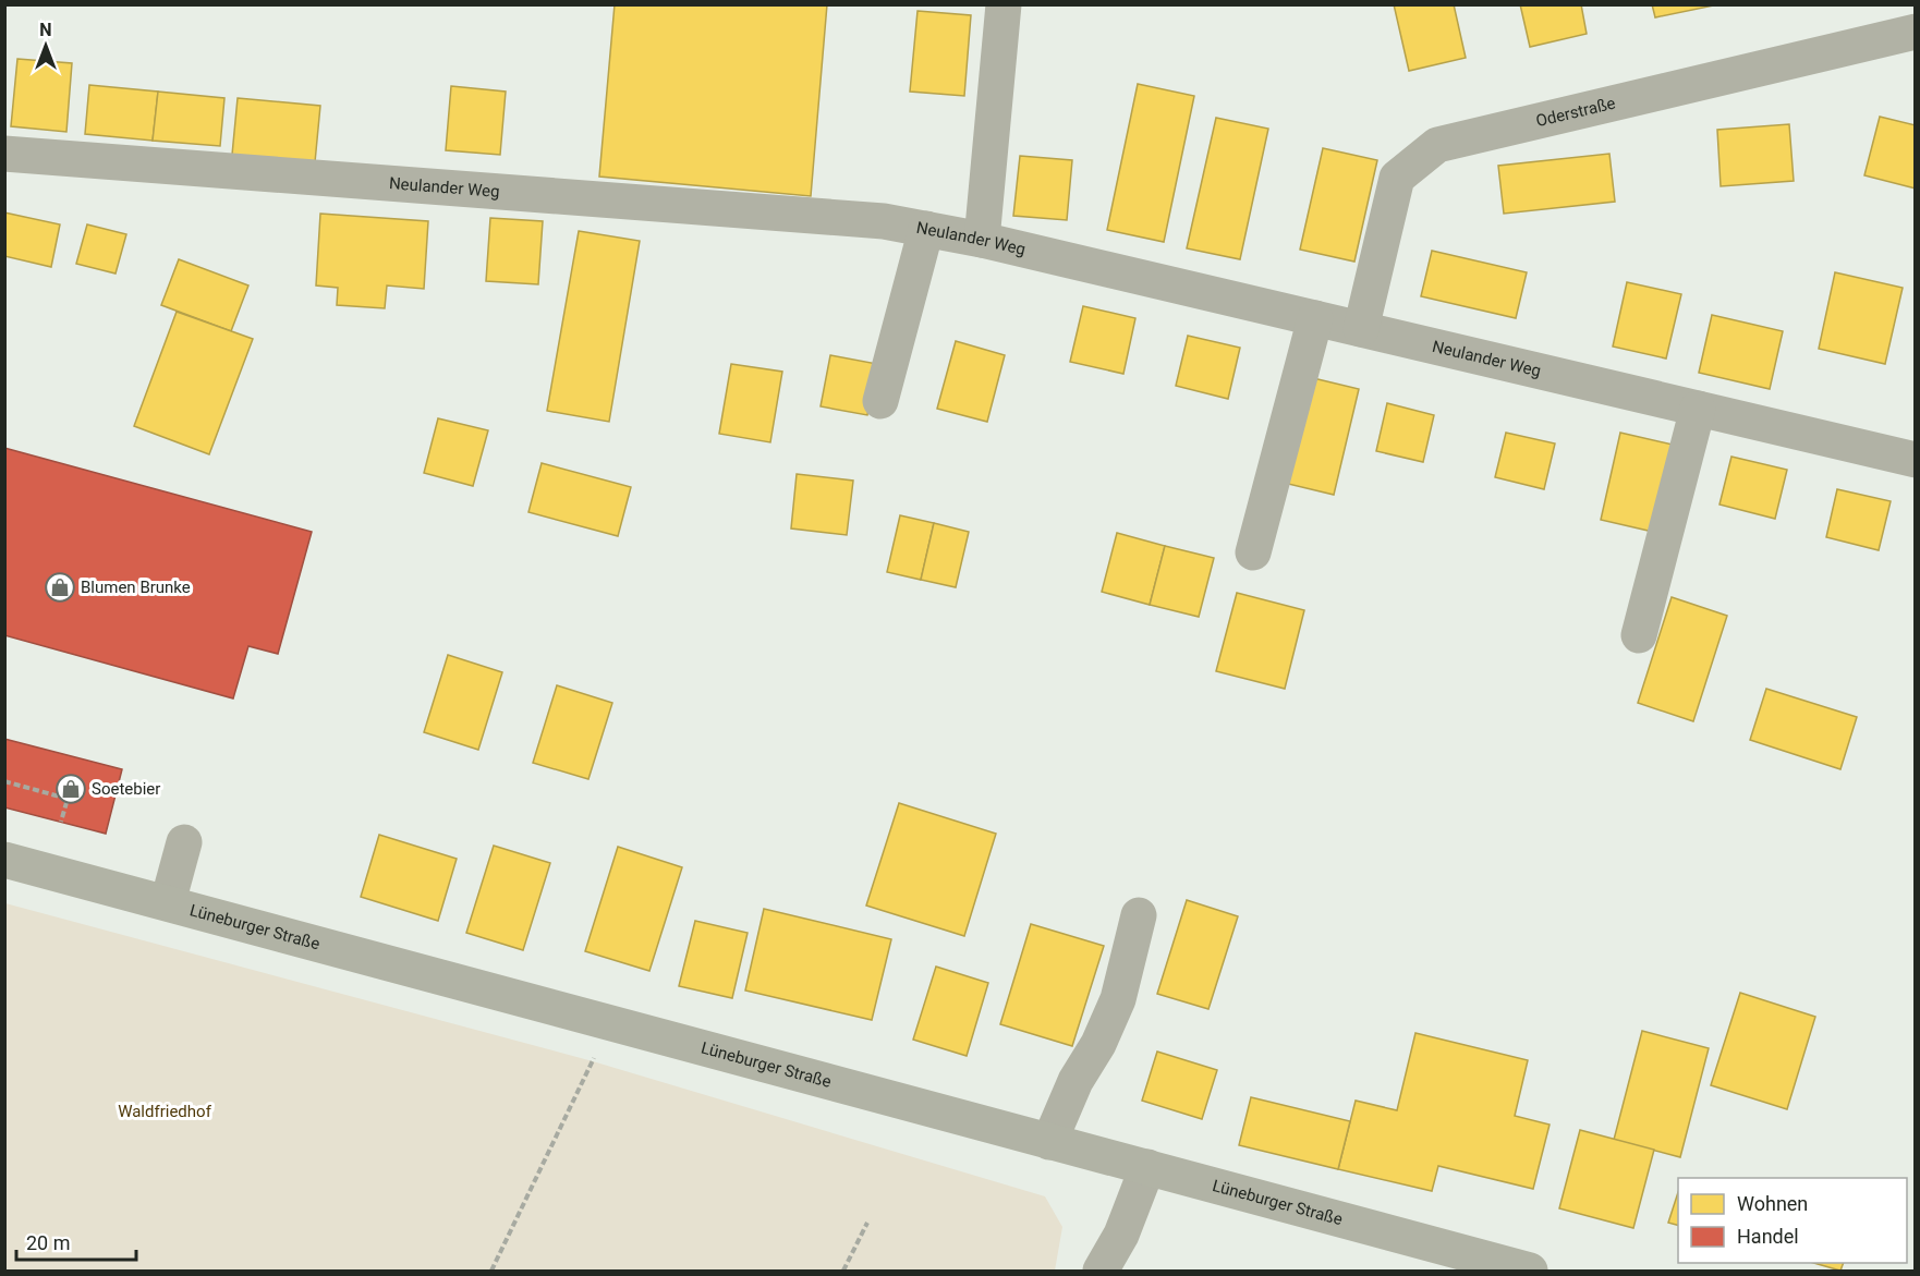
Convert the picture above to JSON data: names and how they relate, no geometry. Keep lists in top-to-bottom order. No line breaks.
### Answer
{"streets":{"main road":["Lüneburger Straße"],"street":["Oderstraße","Neulander Weg"]},"crossings":[["Oderstraße","Neulander Weg"]],"parks":["Waldfriedhof"],"places":{"shop":["Blumen Brunke","Soetebier"]},"legend":["Wohnen","Handel"],"scale_bar":"20 m","north":"top"}
